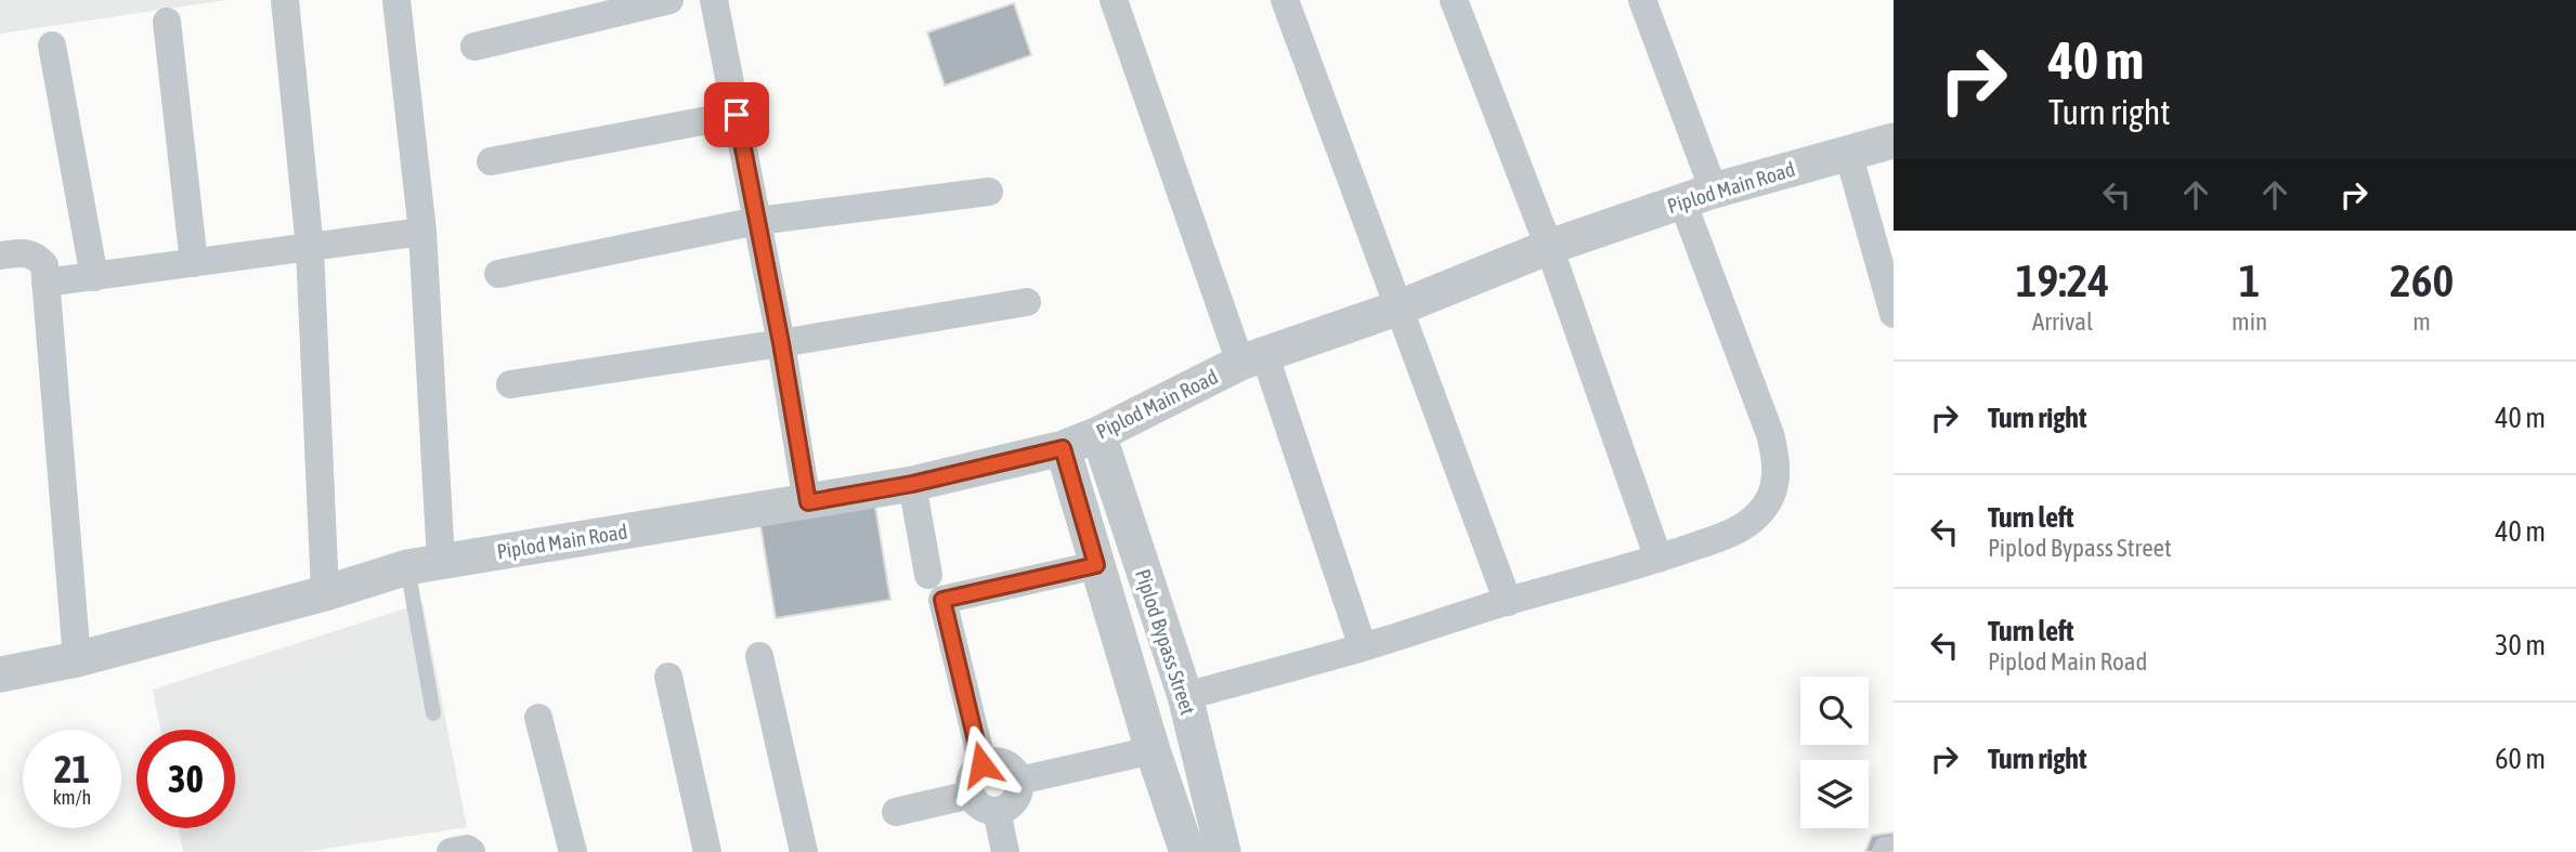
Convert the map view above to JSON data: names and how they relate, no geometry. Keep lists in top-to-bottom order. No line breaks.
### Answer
{"streets":{"street":["Piplod Main Road","Piplod Bypass Street"]},"crossings":[["Piplod Main Road","Piplod Bypass Street"]],"page":{"turn":["40 m","Turn right"],"eta":["19:24","Arrival","1","min","260","m"],"list":[{"name":"Turn right","value":"40 m"},{"name":"Turn left","note":"Piplod Bypass Street","value":"40 m"},{"name":"Turn left","note":"Piplod Main Road","value":"30 m"},{"name":"Turn right","value":"60 m"}],"speed":"21 km/h","limit":"30"}}
